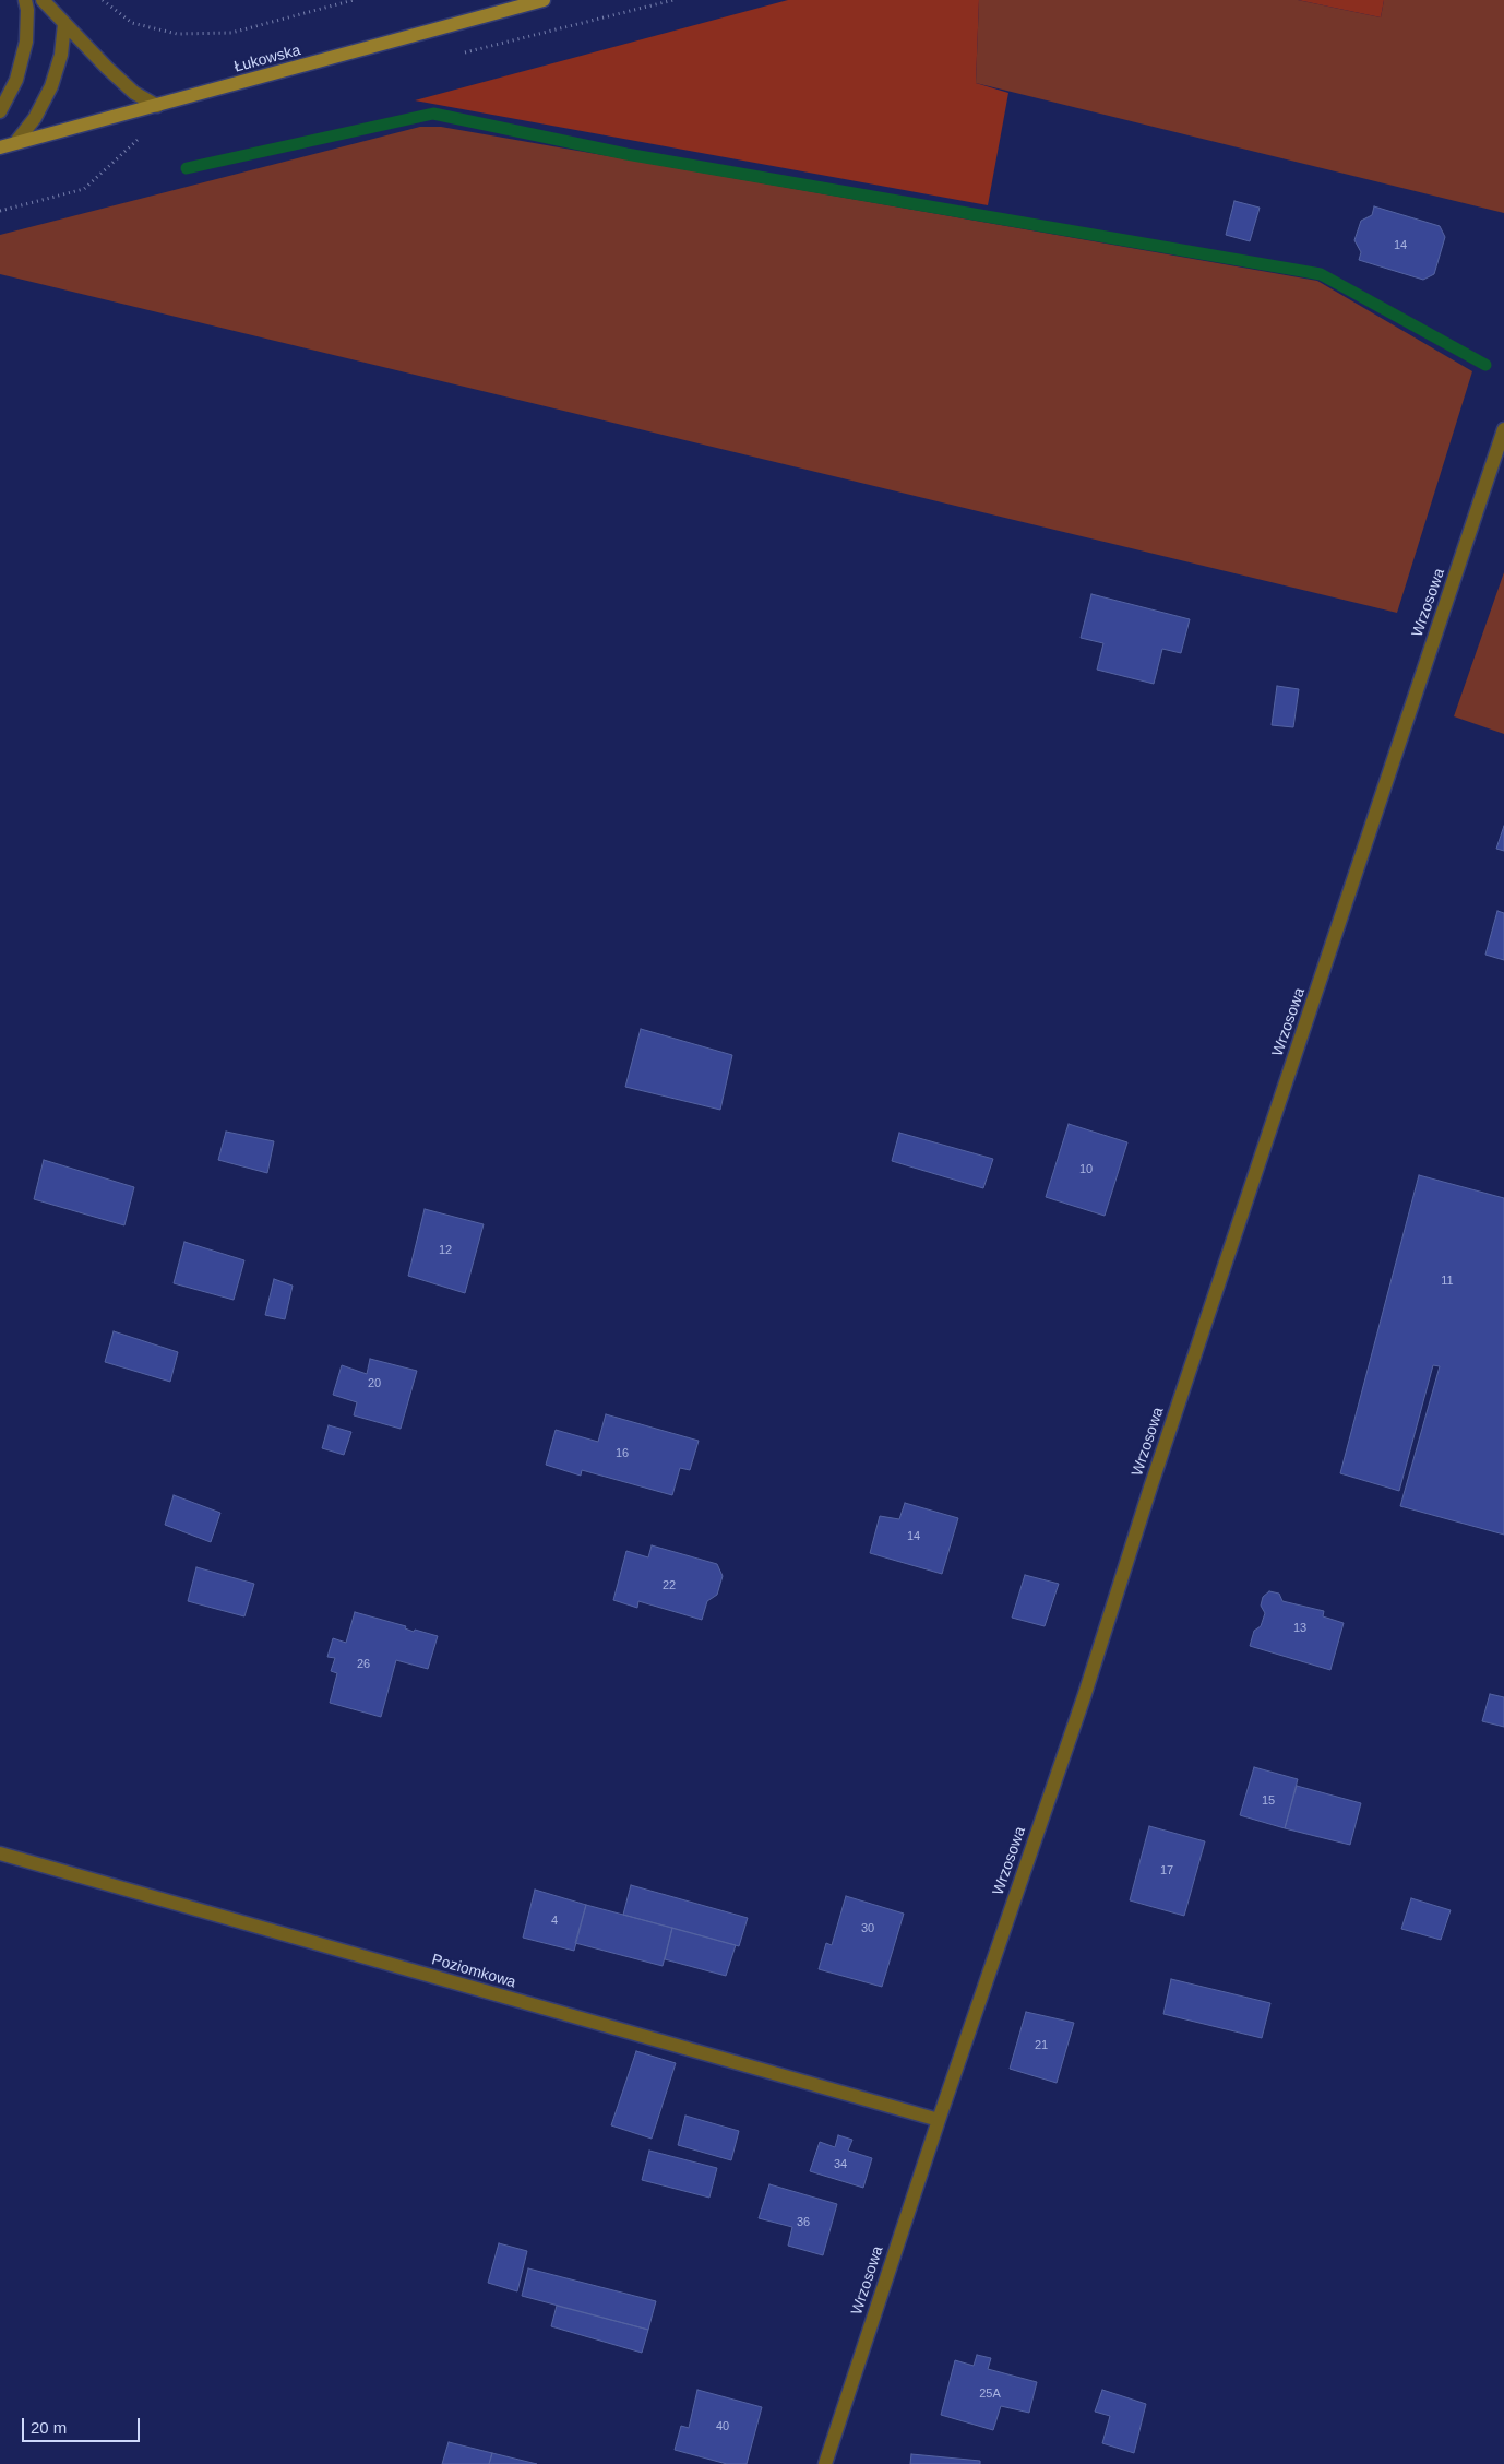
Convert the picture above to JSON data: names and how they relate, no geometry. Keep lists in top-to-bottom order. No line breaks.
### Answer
{"streets":{"main road":["Łukowska"],"street":["Wrzosowa","Poziomkowa"]},"crossings":[["Wrzosowa","Poziomkowa"]],"house_numbers":["14","10","12","11","20","16","14","22","13","26","15","17","4","30","21","34","36","25A","40"],"scale_bar":"20 m"}
